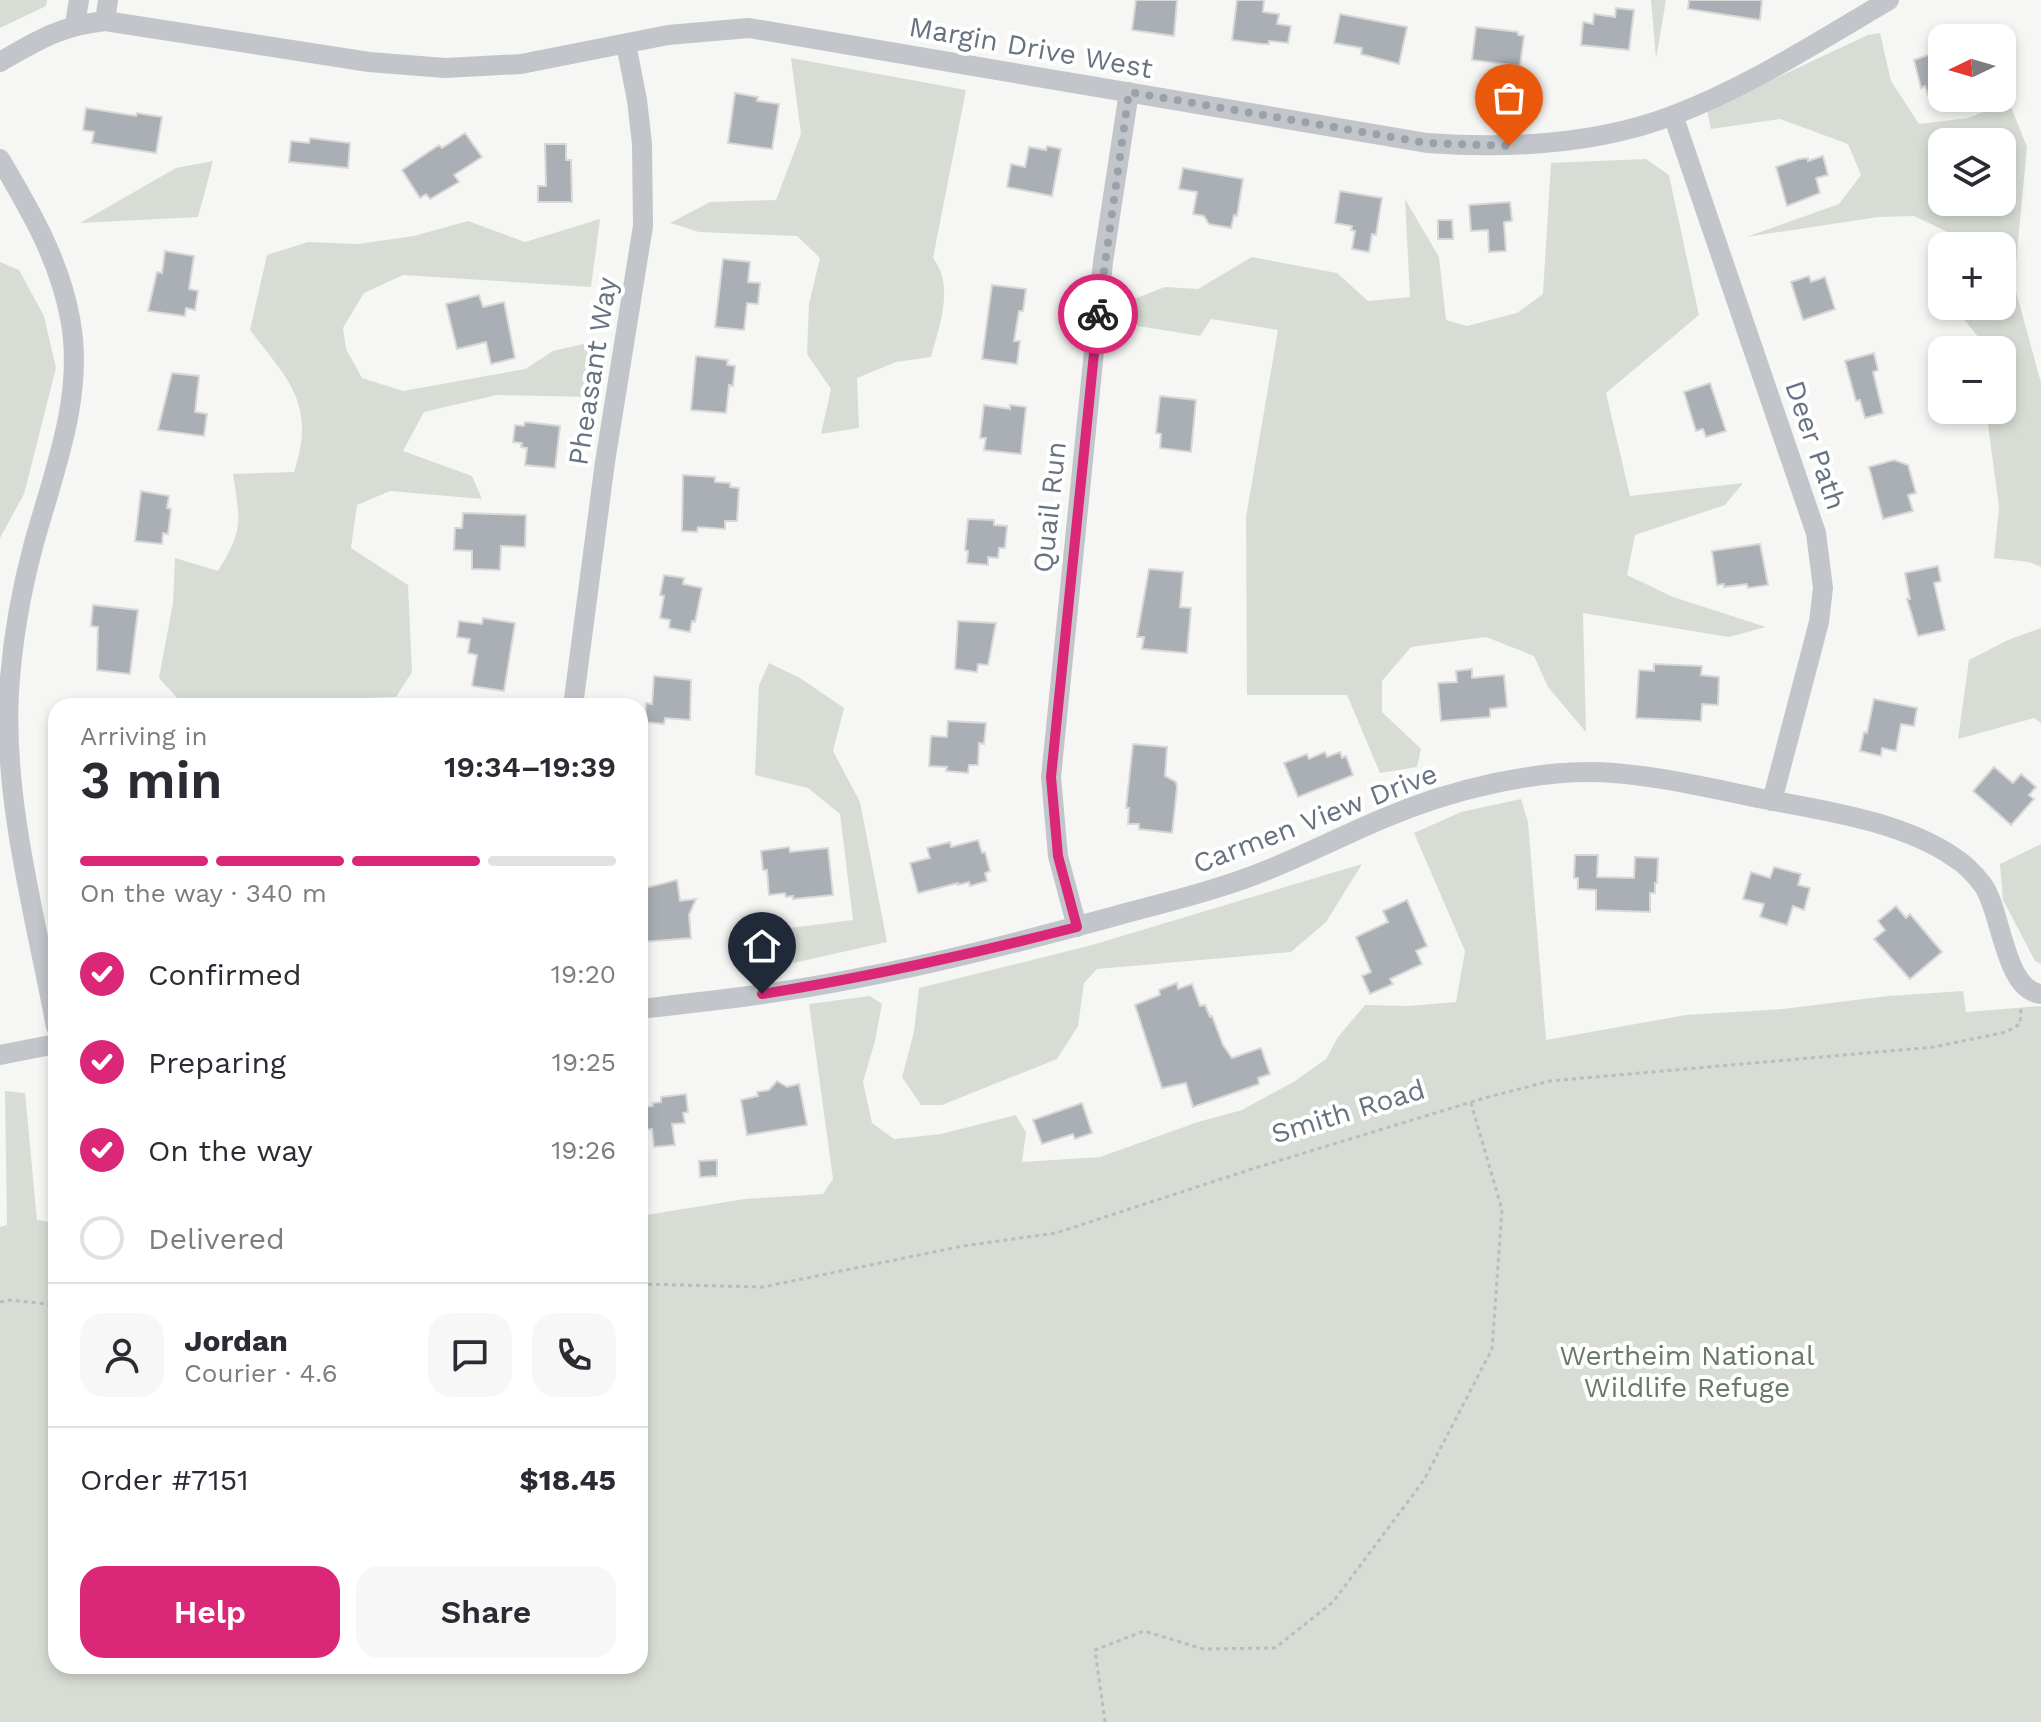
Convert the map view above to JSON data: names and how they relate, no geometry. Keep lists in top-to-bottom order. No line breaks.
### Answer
{"streets":{"street":["Margin Drive West","Pheasant Way","Deer Path","Quail Run","Carmen View Drive"],"path":["Smith Road"]},"crossings":[["Margin Drive West","Pheasant Way"],["Margin Drive West","Deer Path"],["Margin Drive West","Quail Run"],["Deer Path","Carmen View Drive"],["Quail Run","Carmen View Drive"],["Carmen View Drive","Smith Road"]],"parks":["Wertheim National Wildlife Refuge"],"north":"left","page":{"map_buttons":["+","−"],"heading":["3 min","Arriving in","19:34–19:39"],"panel":["Jordan","Courier · 4.6","Order #7151","$18.45"],"bar":"On the way · 340 m","list":[["Confirmed","19:20"],["Preparing","19:25"],["On the way","19:26"],"Delivered"],"buttons":["Help","Share"]}}
